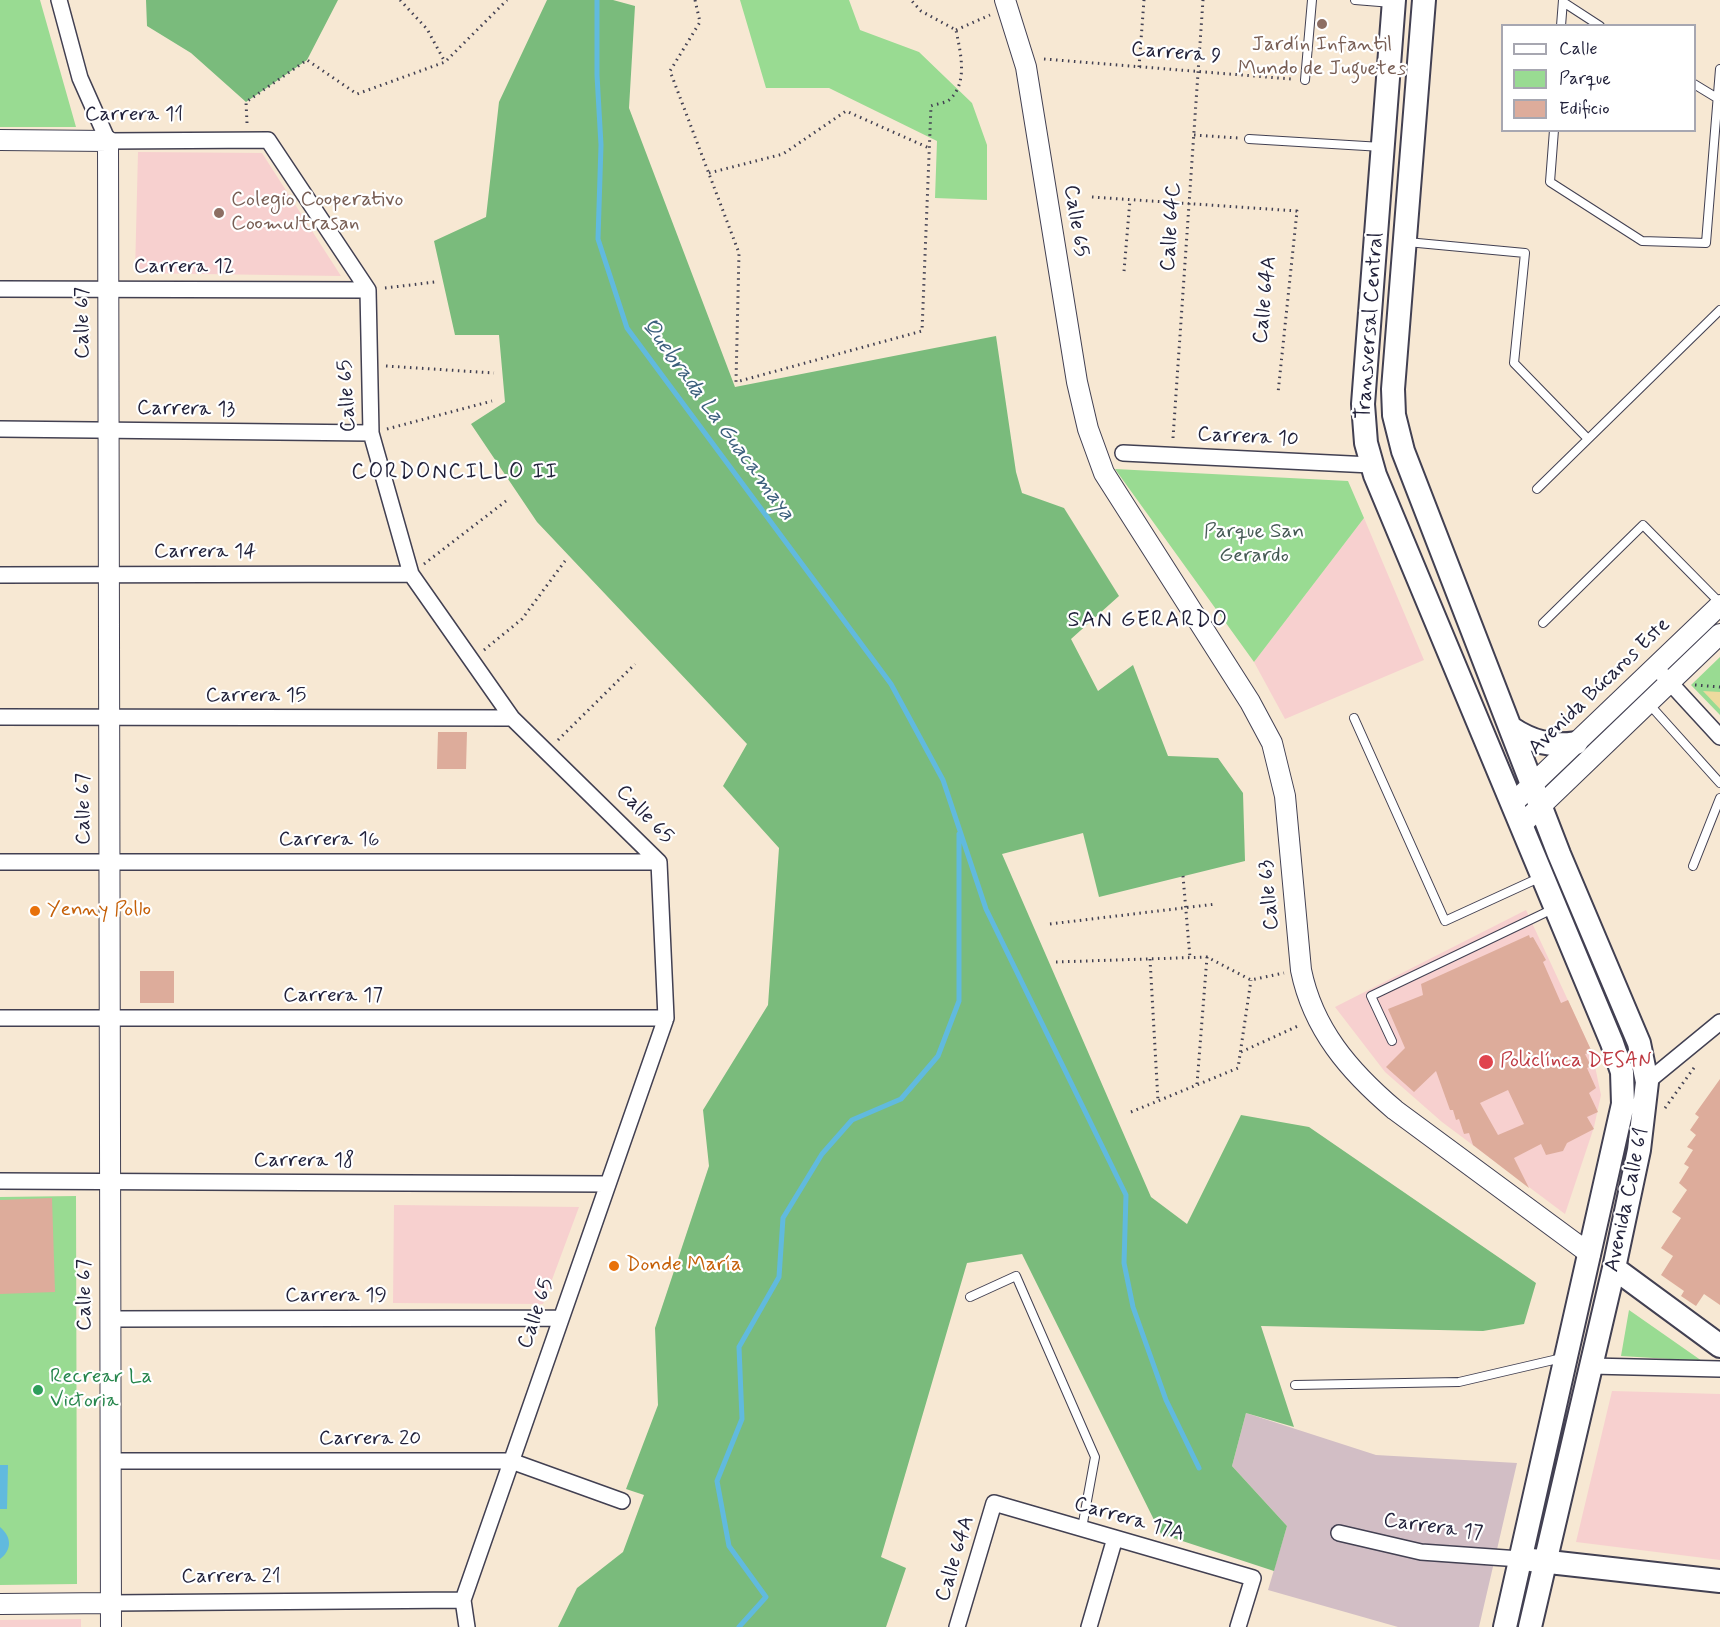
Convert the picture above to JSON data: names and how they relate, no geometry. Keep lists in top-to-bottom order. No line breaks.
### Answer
{"streets":{"main road":["Transversal Central","Avenida Calle 61"],"street":["Carrera 11","Calle 65","Carrera 12","Calle 64A","Calle 67","Carrera 13","Carrera 10","Carrera 14","Avenida Búcaros Este","Carrera 15","Carrera 16","Calle 63","Carrera 17","Carrera 18","Carrera 19","Carrera 20","Carrera 17A","Carrera 21"],"path":["Carrera 9","Calle 64C"]},"crossings":[["Carrera 9","Calle 64C"],["Carrera 11","Calle 65"],["Carrera 11","Carrera 12"],["Carrera 11","Calle 67"],["Calle 65","Carrera 12"],["Calle 65","Carrera 13"],["Calle 65","Carrera 14"],["Calle 65","Carrera 15"],["Calle 65","Carrera 16"],["Calle 65","Calle 63"],["Calle 65","Carrera 17"],["Calle 65","Carrera 18"],["Calle 65","Carrera 19"],["Calle 65","Carrera 20"],["Calle 65","Carrera 21"],["Calle 64C","Calle 64A"],["Calle 64C","Carrera 10"],["Carrera 12","Calle 67"],["Calle 64A","Carrera 17A"],["Calle 67","Carrera 13"],["Calle 67","Carrera 14"],["Calle 67","Carrera 15"],["Calle 67","Carrera 16"],["Calle 67","Carrera 17"],["Calle 67","Carrera 18"],["Calle 67","Carrera 19"],["Calle 67","Carrera 20"],["Calle 67","Carrera 21"],["Transversal Central","Carrera 10"],["Transversal Central","Avenida Búcaros Este"],["Transversal Central","Avenida Calle 61"],["Avenida Búcaros Este","Avenida Calle 61"],["Calle 63","Avenida Calle 61"],["Carrera 17","Avenida Calle 61"]],"districts":["CORDONCILLO II","SAN GERARDO"],"water":["Quebrada La Guacamaya"],"parks":["Parque San Gerardo"],"places":["Jardín Infantil Mundo de Juguetes","Colegio Cooperativo Coomultrasan","Yenny Pollo","Policlínca DESAN","Donde María","Recrear La Victoria"],"legend":["Calle","Parque","Edificio"]}
